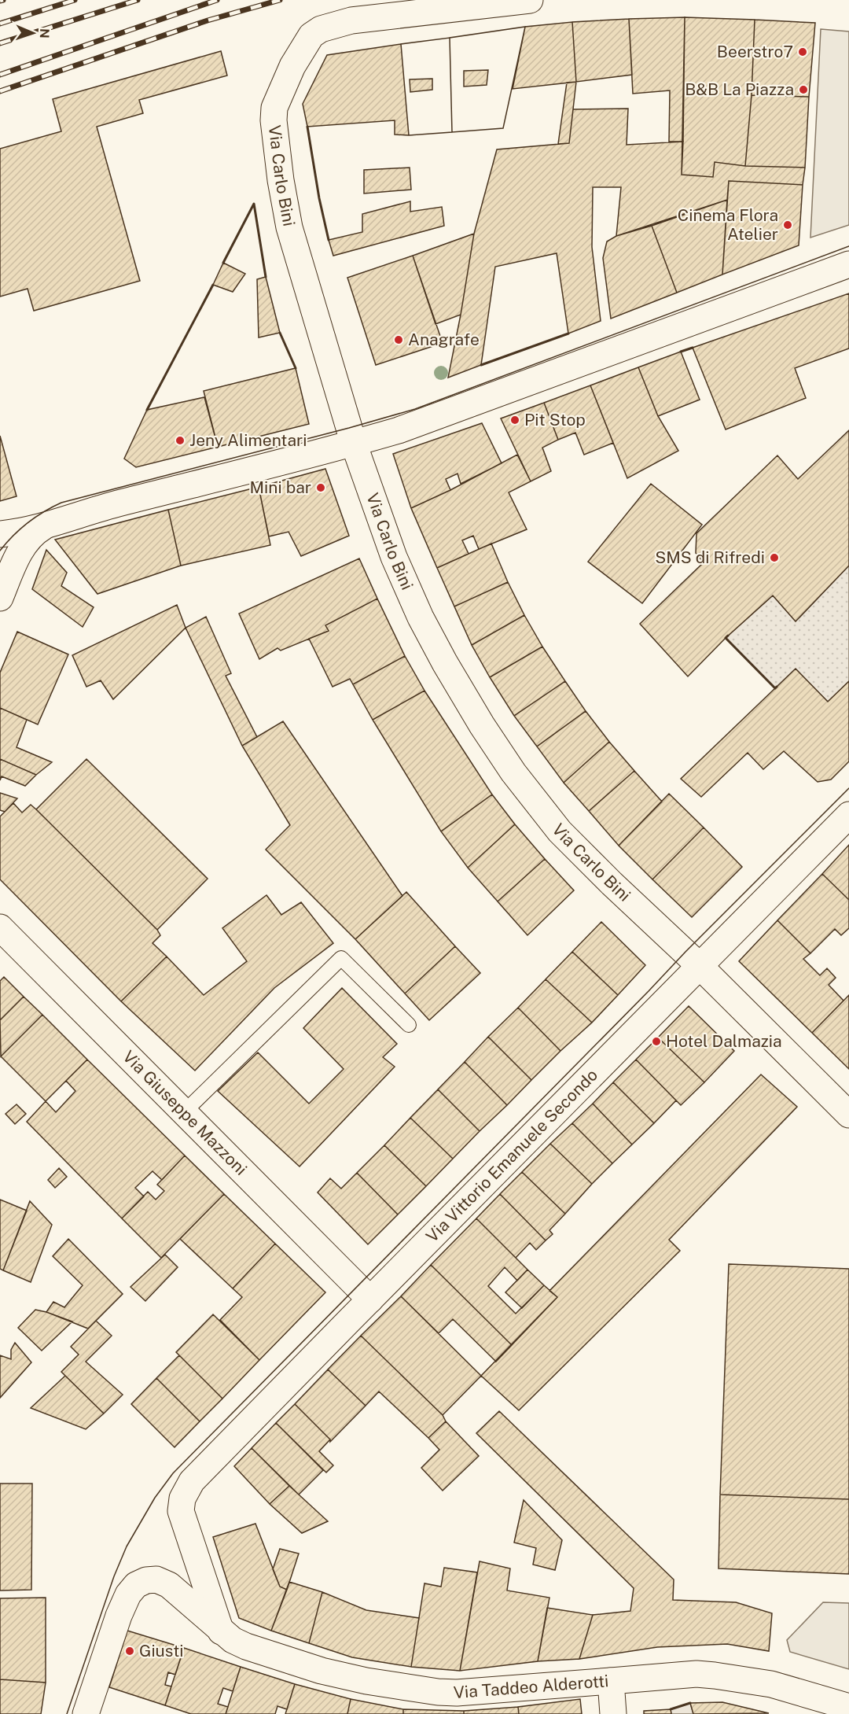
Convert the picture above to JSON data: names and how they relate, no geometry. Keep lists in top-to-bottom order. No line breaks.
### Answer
{"streets":{"street":["Via Carlo Bini","Via Giuseppe Mazzoni","Via Vittorio Emanuele Secondo","Via Taddeo Alderotti"]},"crossings":[["Via Carlo Bini","Via Vittorio Emanuele Secondo"],["Via Giuseppe Mazzoni","Via Vittorio Emanuele Secondo"],["Via Vittorio Emanuele Secondo","Via Taddeo Alderotti"]],"places":["Beerstro7","B&B La Piazza","Cinema Flora Atelier","Anagrafe","Pit Stop","Jeny Alimentari","Mini bar","SMS di Rifredi","Hotel Dalmazia","Giusti"],"north":"right"}
